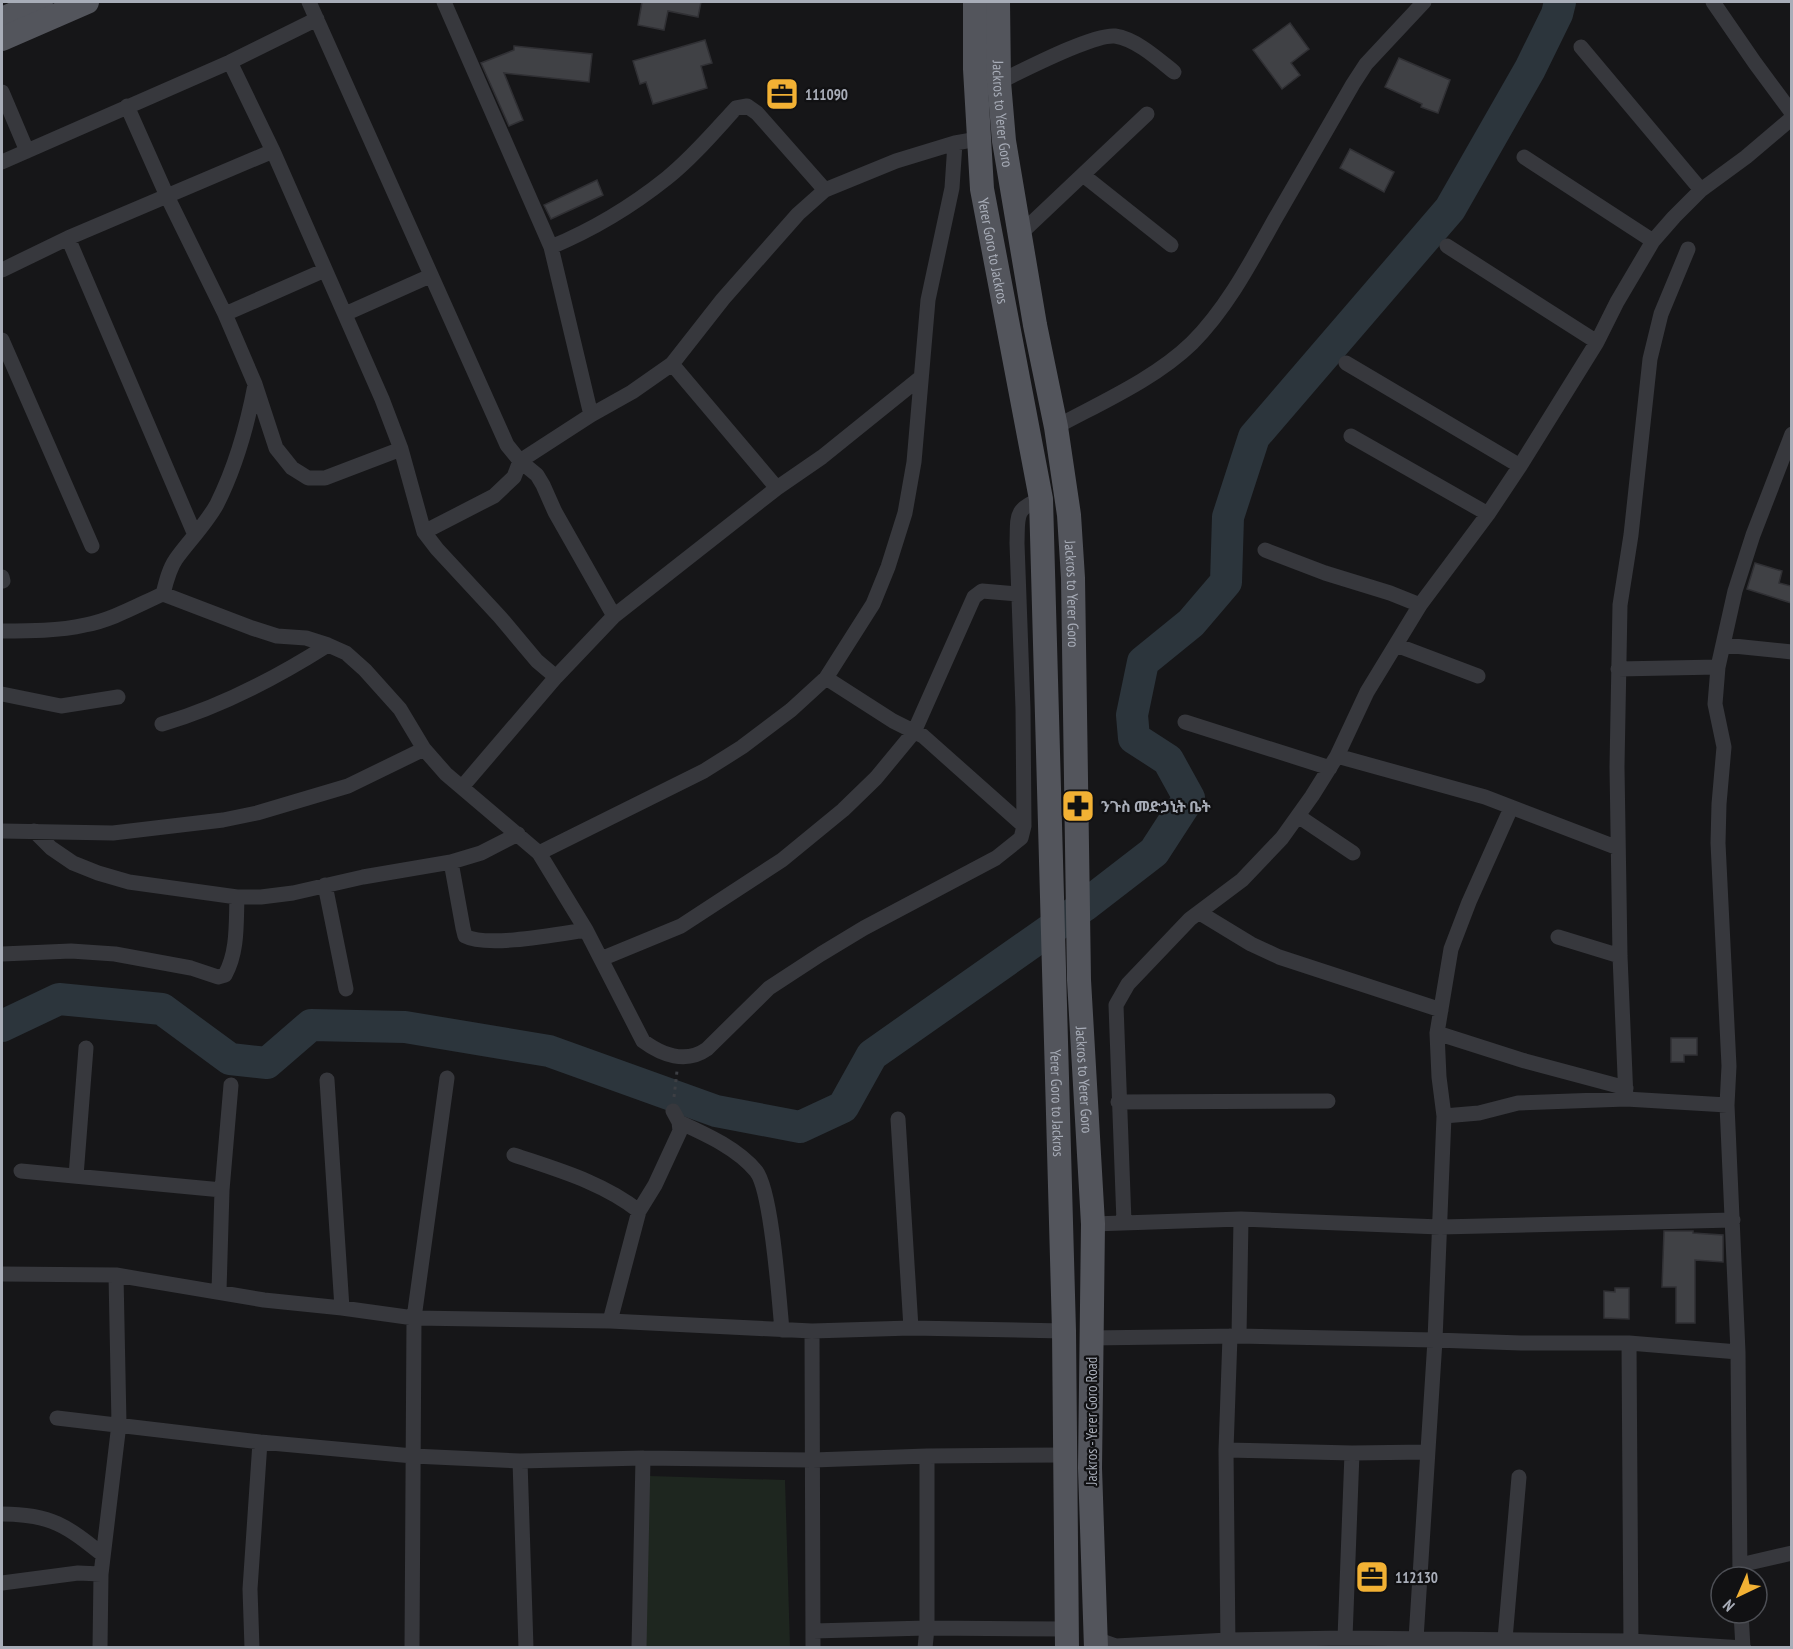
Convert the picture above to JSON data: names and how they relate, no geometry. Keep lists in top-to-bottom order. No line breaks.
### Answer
{"streets":{"main road":["Jackros to Yerer Goro","Yerer Goro to Jackros","Jackros - Yerer Goro Road"]},"crossings":[["Jackros to Yerer Goro","Jackros - Yerer Goro Road"]],"places":{"office":["111090","112130"],"pharmacy":["ንጉስ መድኃኒት ቤት"]},"north":"bottom left"}
